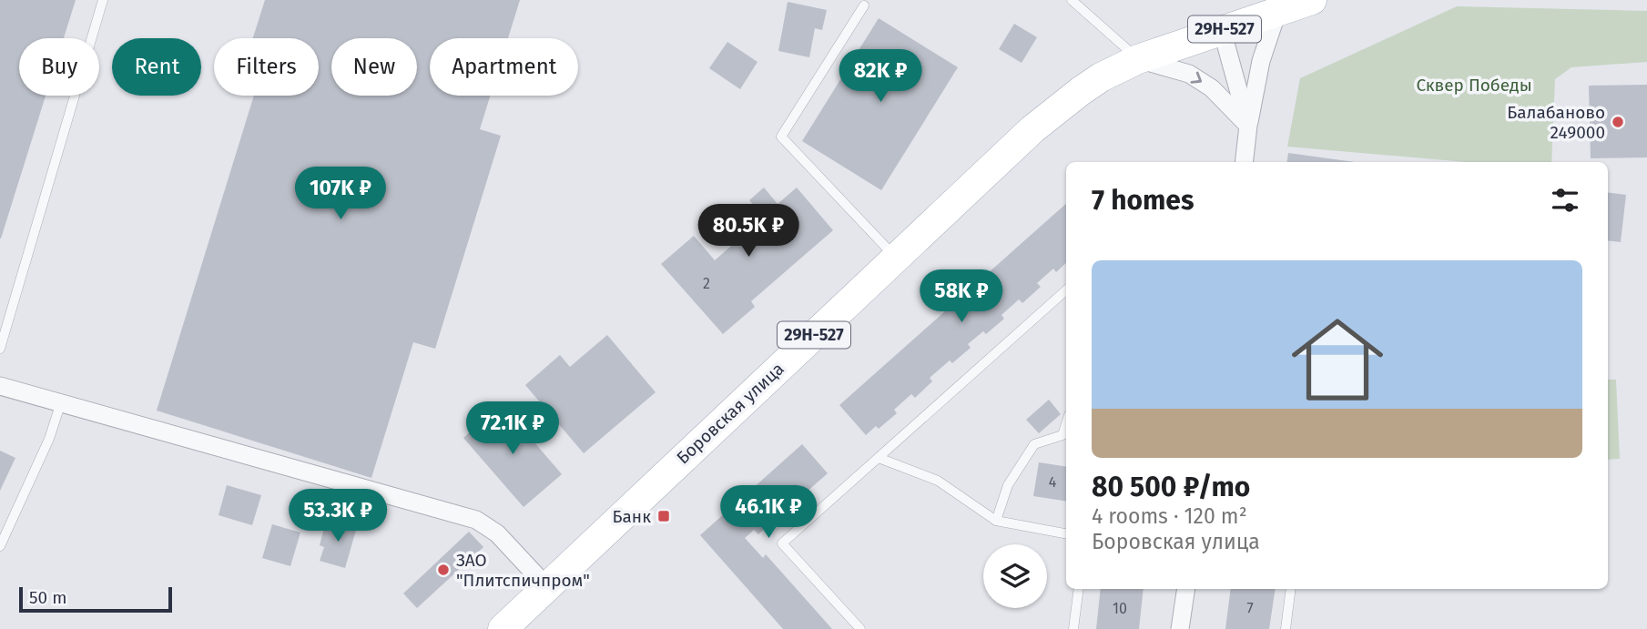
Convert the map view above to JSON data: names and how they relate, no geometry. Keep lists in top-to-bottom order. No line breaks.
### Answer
{"streets":{"main road":["29Н-527","Боровская улица"]},"crossings":[["29Н-527","Боровская улица"]],"parks":["Сквер Победы"],"places":{"other":["Балабаново 249000","ЗАО \"Плитспичпром\""],"transit":["Банк"]},"house_numbers":["2","4","10","7"],"scale_bar":"50 m","page":{"chip":["Buy","Rent","Filters","New","Apartment"],"price":["82K ₽","107K ₽","80.5K ₽","58K ₽","72.1K ₽","46.1K ₽","53.3K ₽"],"heading":"7 homes","list":[{"name":"80 500 ₽/mo","note":"4 rooms · 120 m² · Боровская улица"}],"scale":"50 m"}}
